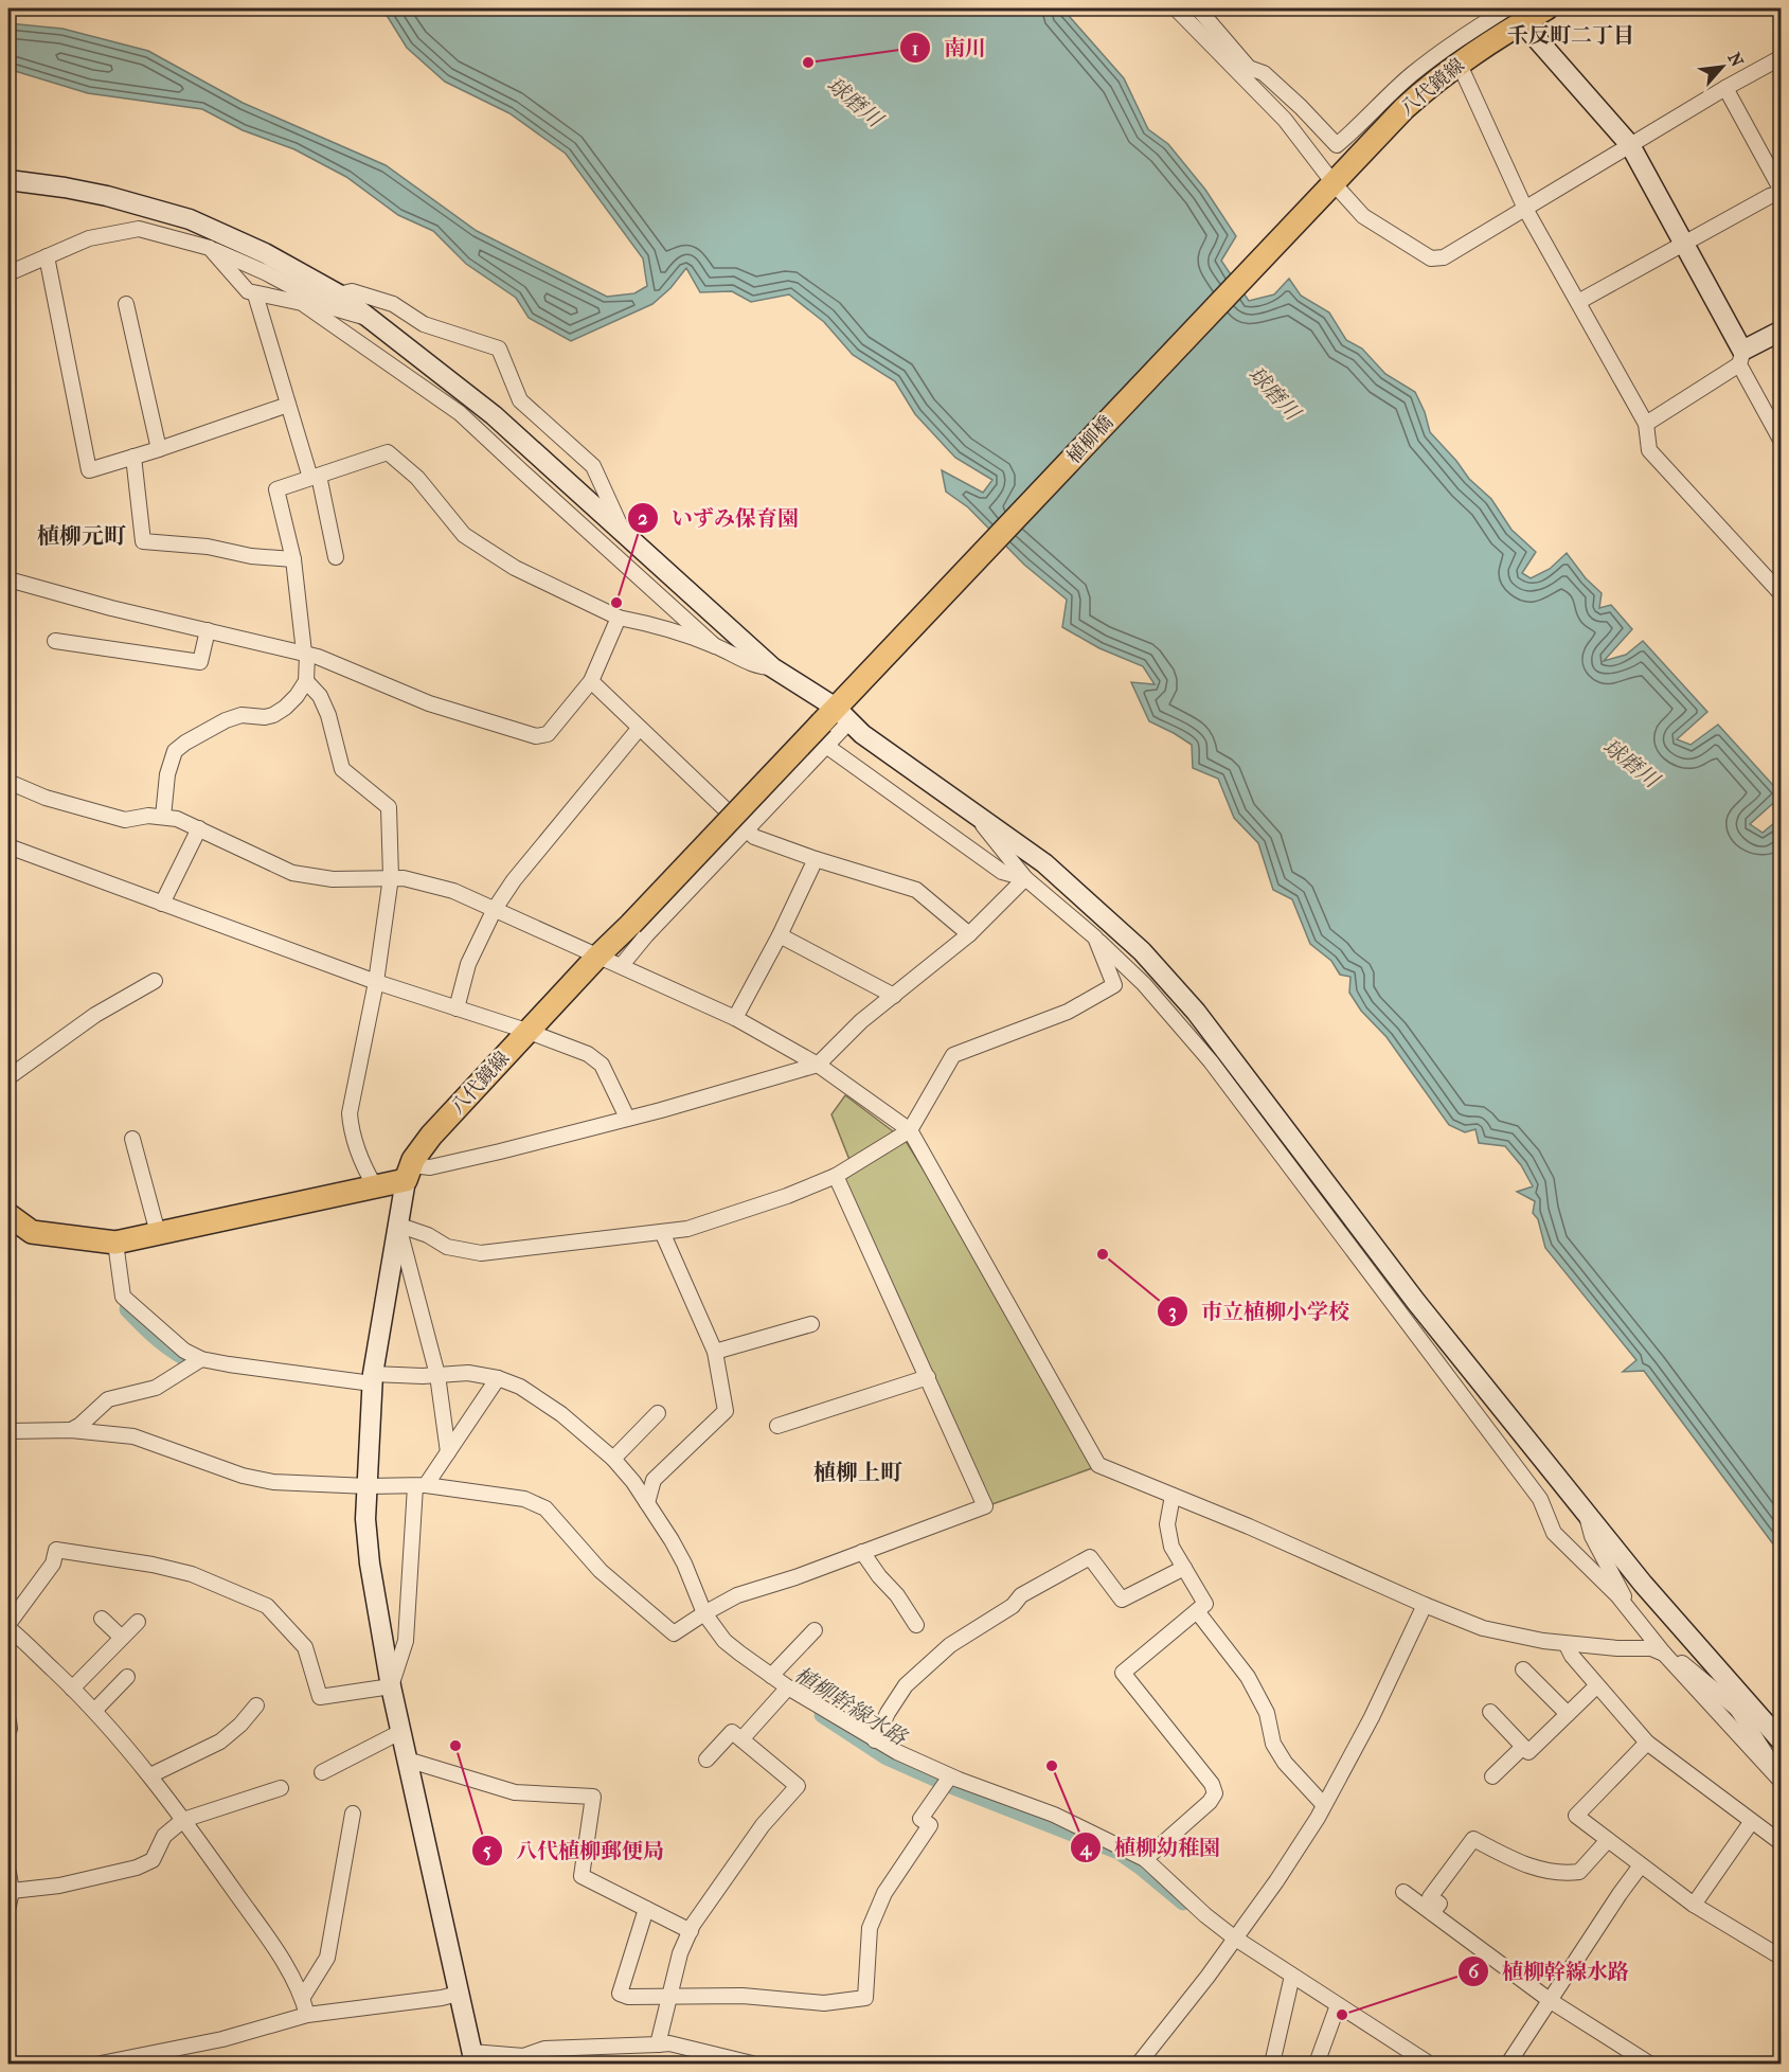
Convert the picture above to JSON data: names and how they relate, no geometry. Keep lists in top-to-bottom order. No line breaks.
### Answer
{"streets":{"main road":["八代鏡線","植柳橋"]},"crossings":[["八代鏡線","植柳橋"]],"districts":["千反町二丁目","植柳元町","植柳上町"],"water":["球磨川","植柳幹線水路"],"places":["南川","いずみ保育園","市立植柳小学校","八代植柳郵便局","植柳幼稚園","植柳幹線水路"],"north":"top right"}
